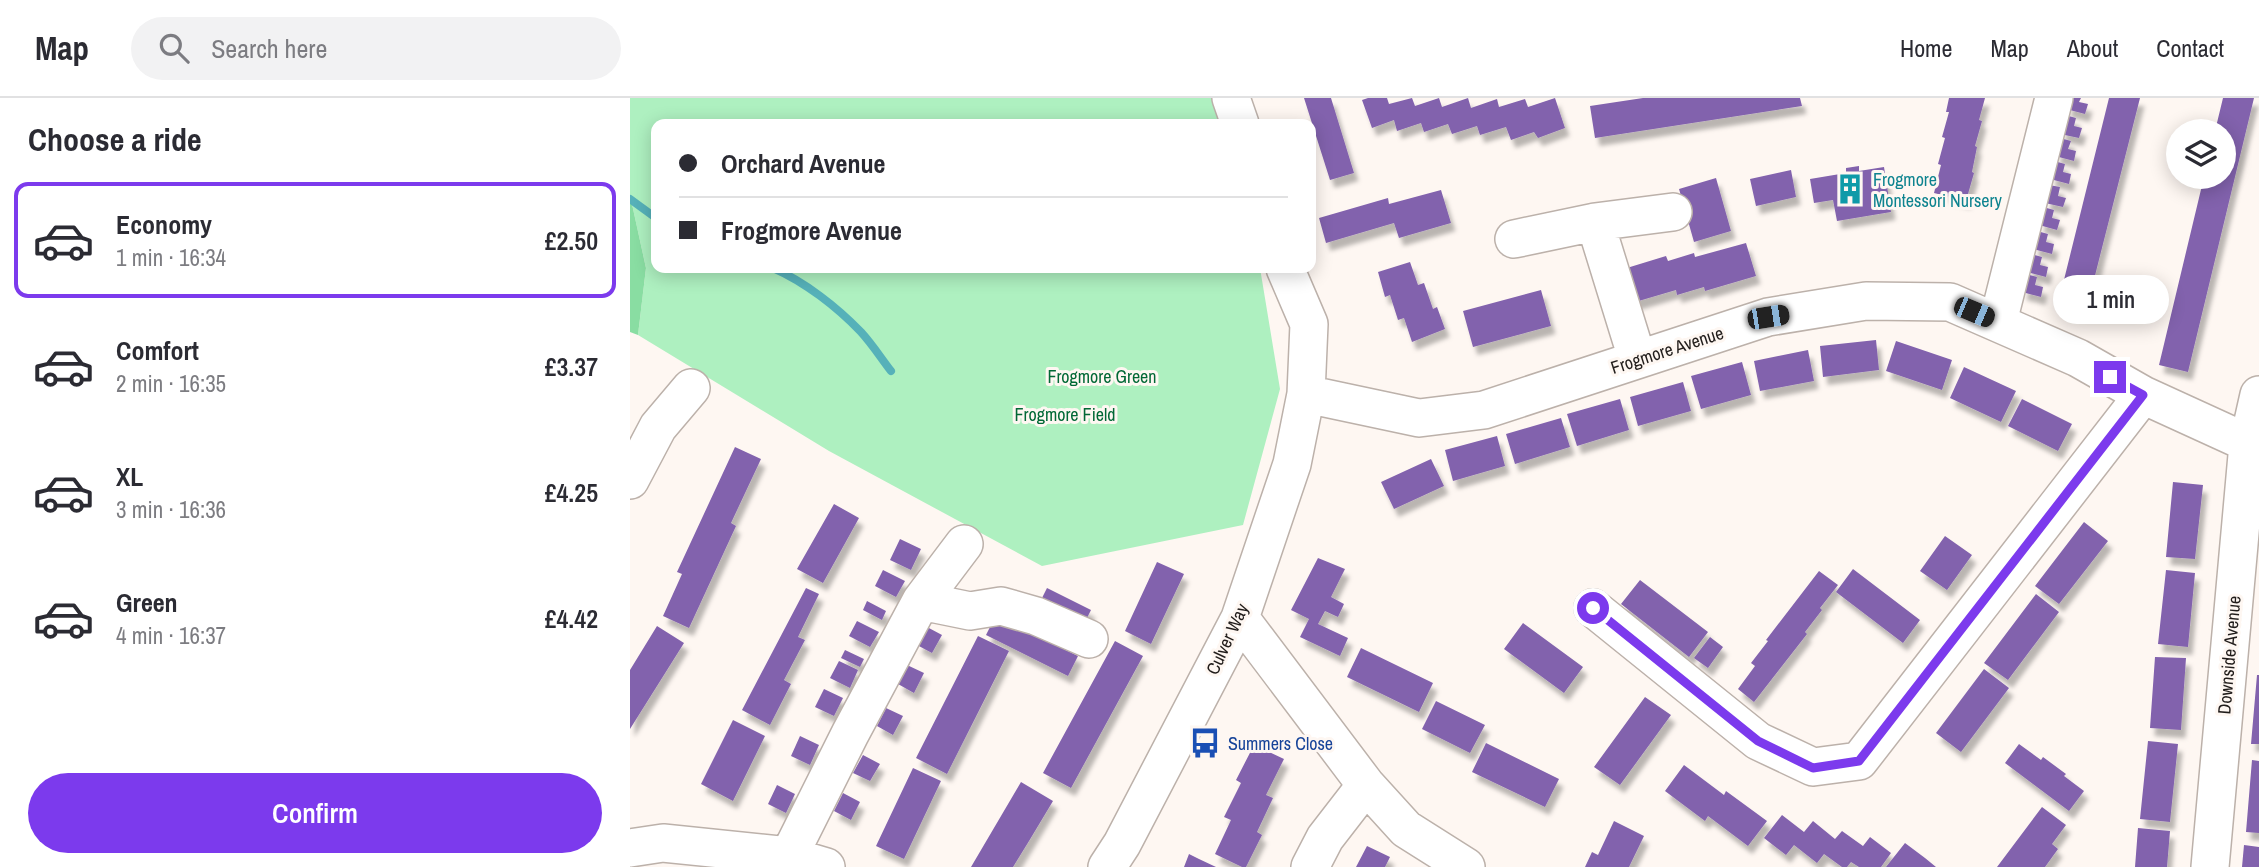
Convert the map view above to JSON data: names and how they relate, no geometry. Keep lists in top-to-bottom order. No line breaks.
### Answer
{"streets":{"street":["Frogmore Avenue","Culver Way","Downside Avenue"]},"crossings":[["Frogmore Avenue","Culver Way"],["Frogmore Avenue","Downside Avenue"]],"parks":["Frogmore Green","Frogmore Field"],"places":{"building":["Frogmore Montessori Nursery"],"bus stop":["Summers Close"]},"page":{"header":"Map","search":"Search here","nav":["Home","Map","About","Contact"],"heading":"Choose a ride","banner":["Orchard Avenue","Frogmore Avenue"],"list":[{"name":"Economy","note":"1 min · 16:34","value":"£2.50"},{"name":"Comfort","note":"2 min · 16:35","value":"£3.37"},{"name":"XL","note":"3 min · 16:36","value":"£4.25"},{"name":"Green","note":"4 min · 16:37","value":"£4.42"}],"bubble":"1 min","buttons":"Confirm"}}
